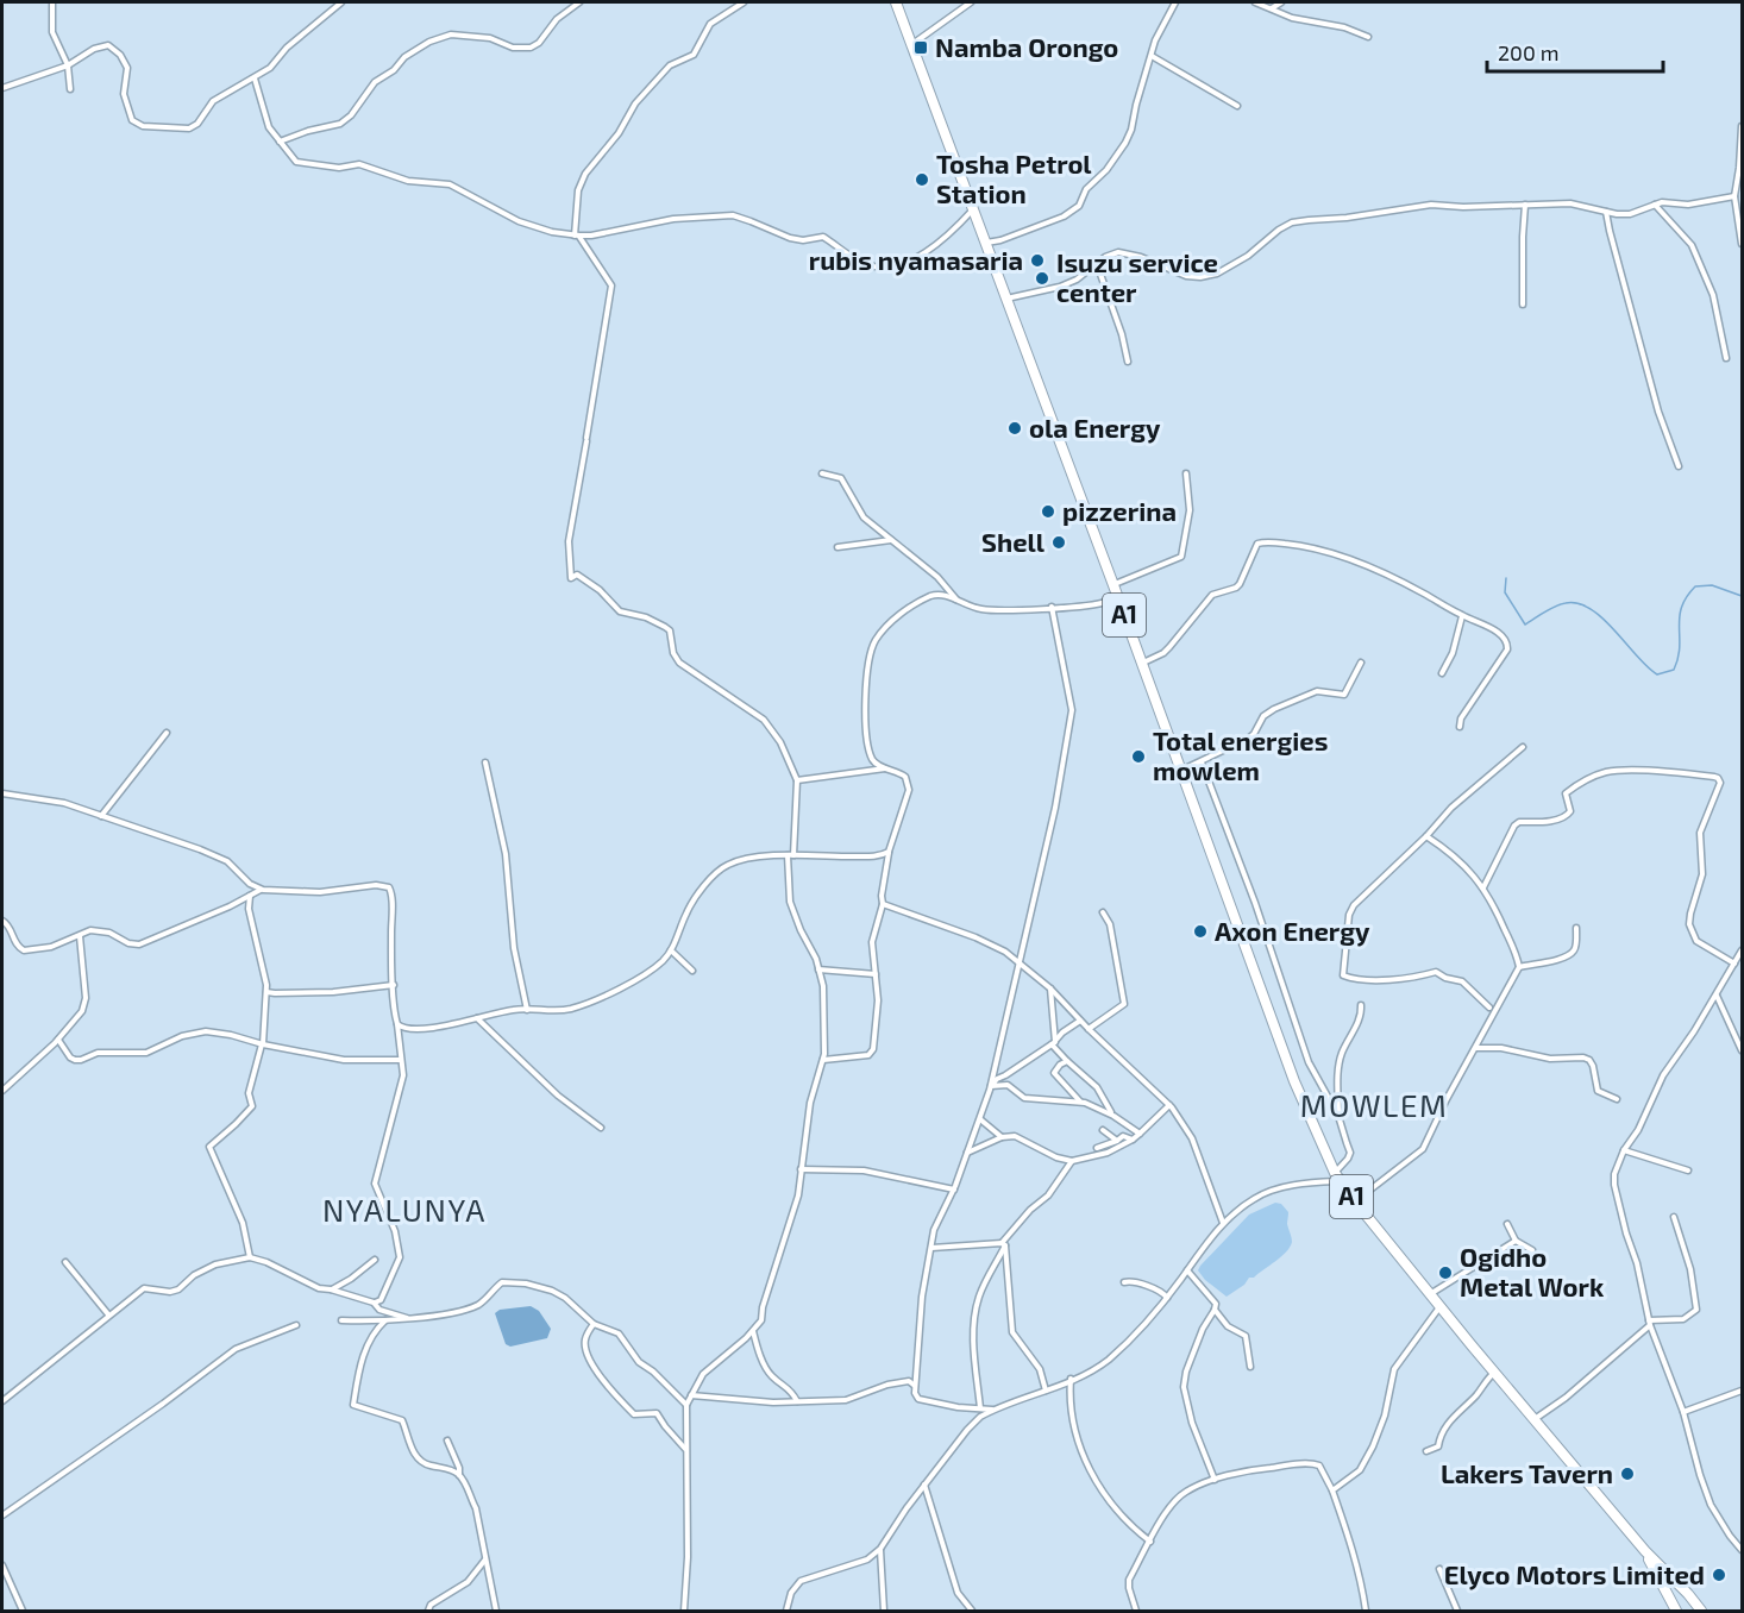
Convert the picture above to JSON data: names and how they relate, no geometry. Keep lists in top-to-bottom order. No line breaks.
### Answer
{"streets":{"highway":["A1"]},"districts":["MOWLEM","NYALUNYA"],"places":{"transit":["Namba Orongo"],"other":["Tosha Petrol Station","rubis nyamasaria","Isuzu service center","ola Energy","pizzerina","Shell","Total energies mowlem","Axon Energy","Ogidho Metal Work","Lakers Tavern","Elyco Motors Limited"]},"scale_bar":"200 m"}
